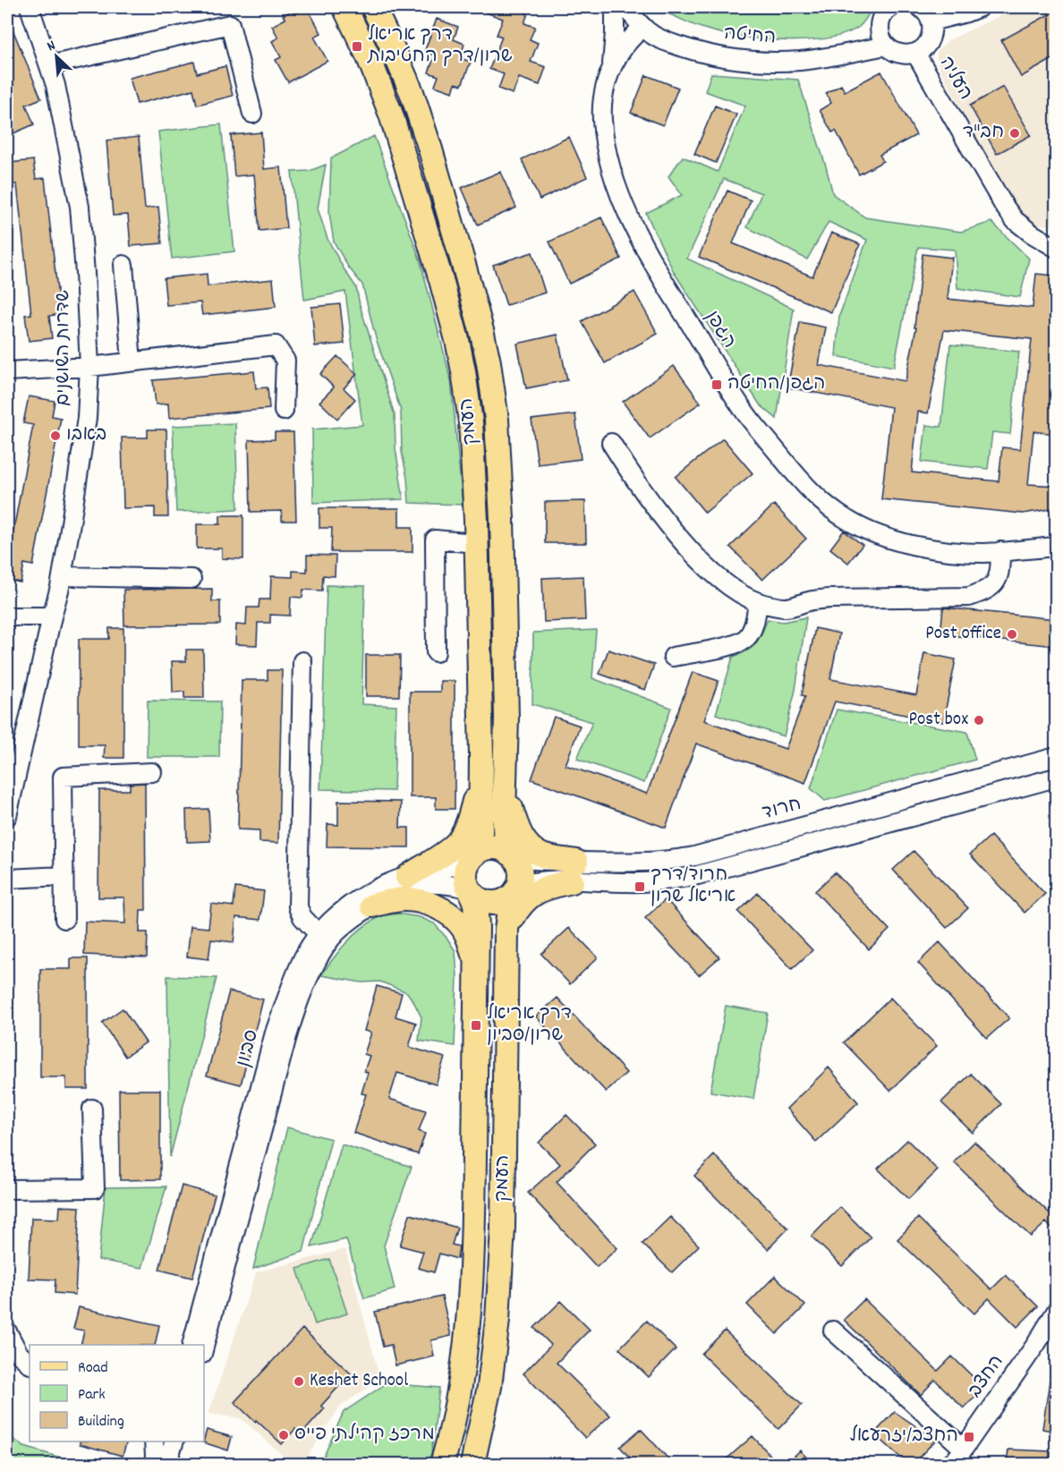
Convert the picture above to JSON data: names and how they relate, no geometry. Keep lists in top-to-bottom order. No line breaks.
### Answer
{"streets":{"main road":["העמק"],"street":["החיטה","העליה","הגפן","שדרות השושנים","חרוד","סביון","החצב"]},"crossings":[["החיטה","הגפן"],["העמק","חרוד"],["העמק","סביון"],["חרוד","סביון"]],"places":{"transit":["דרך אריאל שרון/דרך החטיבות","הגפן/החיטה","חרוד/דרך אריאל שרון","דרך אריאל שרון/סביון","החצב/יזרעאל"],"other":["חב\"ד","באבו","Post office","Post box","Keshet School","מרכז קהילתי פייס"]},"legend":["Road","Park","Building"],"north":"top left"}
